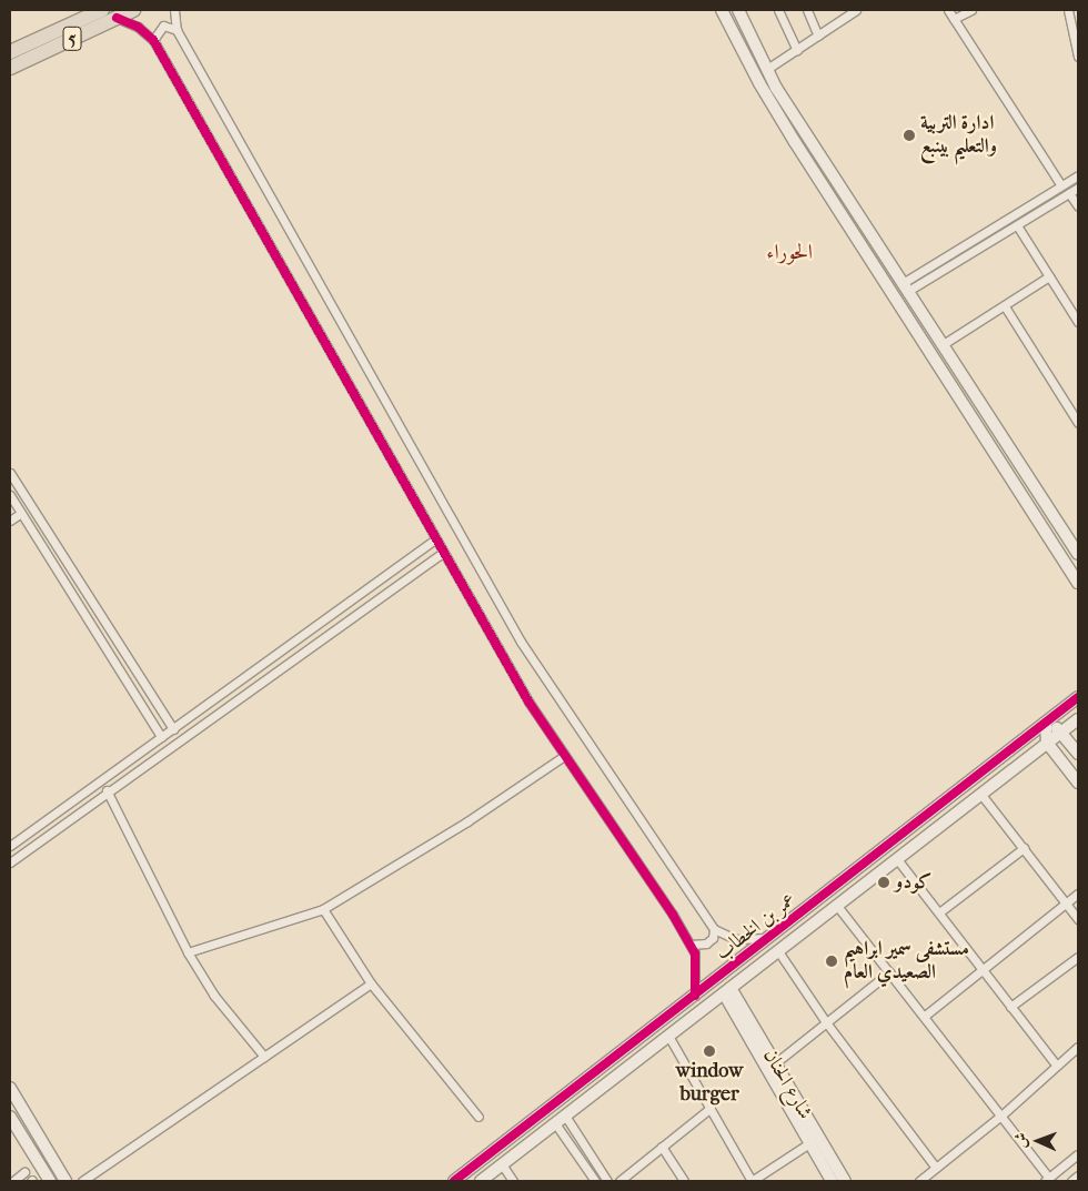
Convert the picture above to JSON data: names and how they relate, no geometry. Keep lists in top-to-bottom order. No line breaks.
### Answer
{"streets":{"highway":["5"],"street":["عمر بن الخطاب","شارع الحنان"]},"crossings":[["عمر بن الخطاب","شارع الحنان"]],"districts":["الحوراء"],"places":["ادارة التربية والتعليم بينبع","كودو","مستشفى سمير ابراهيم الصعيدي العام","window burger"],"north":"left"}
